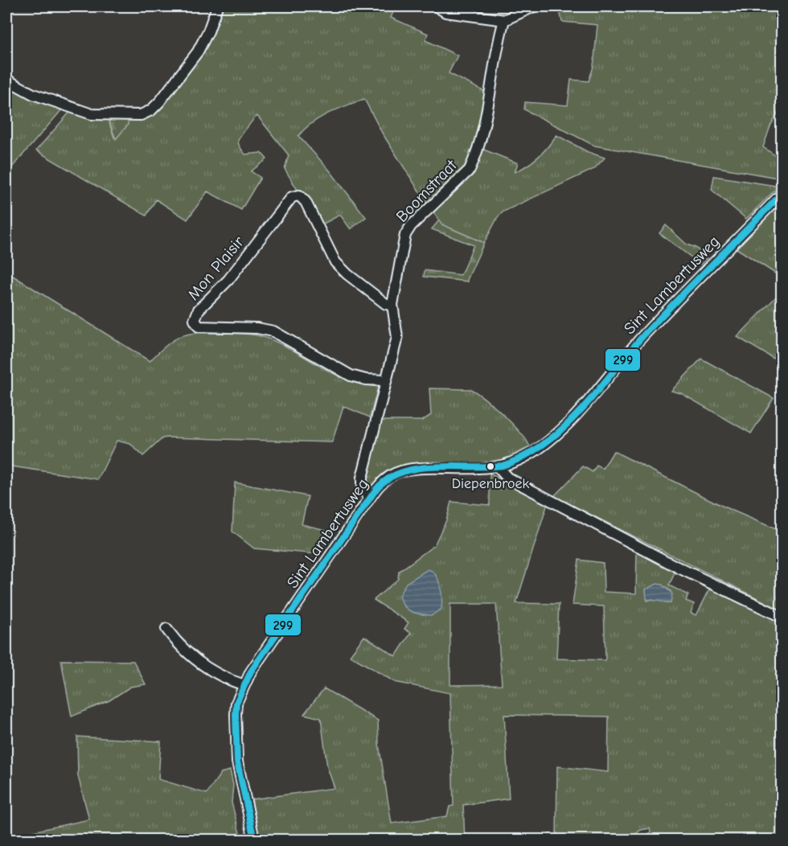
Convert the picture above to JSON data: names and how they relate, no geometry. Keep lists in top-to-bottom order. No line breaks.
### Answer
{"streets":{"street":["Boomstraat","Mon Plaisir","Sint Lambertusweg"]},"crossings":[["Boomstraat","Mon Plaisir"],["Boomstraat","Sint Lambertusweg"]],"places":["Diepenbroek"],"lines":["transit line 299"]}
